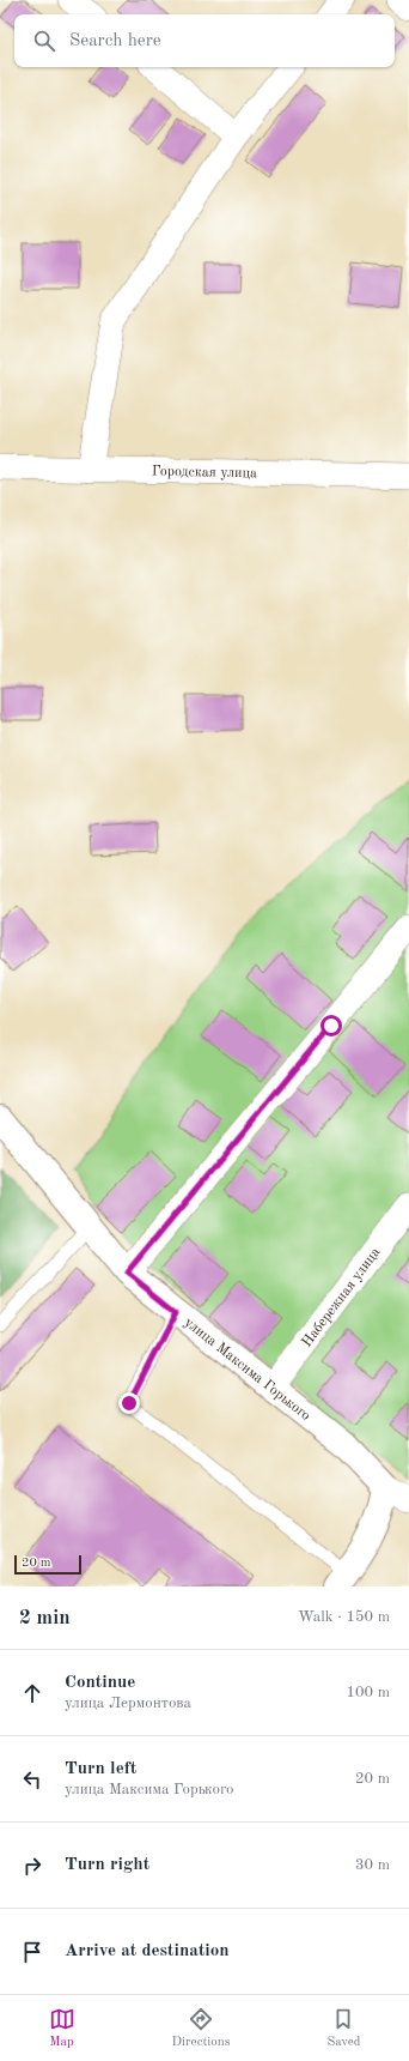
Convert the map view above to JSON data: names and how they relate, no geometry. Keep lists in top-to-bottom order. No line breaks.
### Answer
{"streets":{"street":["Городская улица","Набережная улица","улица Максима Горького"]},"crossings":[["Набережная улица","улица Максима Горького"]],"scale_bar":"20 m","page":{"search":"Search here","scale":"20 m","heading":["2 min","Walk · 150 m"],"list":[["Continue","улица Лермонтова","100 m"],["Turn left","улица Максима Горького","20 m"],["Turn right","30 m"],"Arrive at destination"],"nav":["Map","Directions","Saved"]}}
